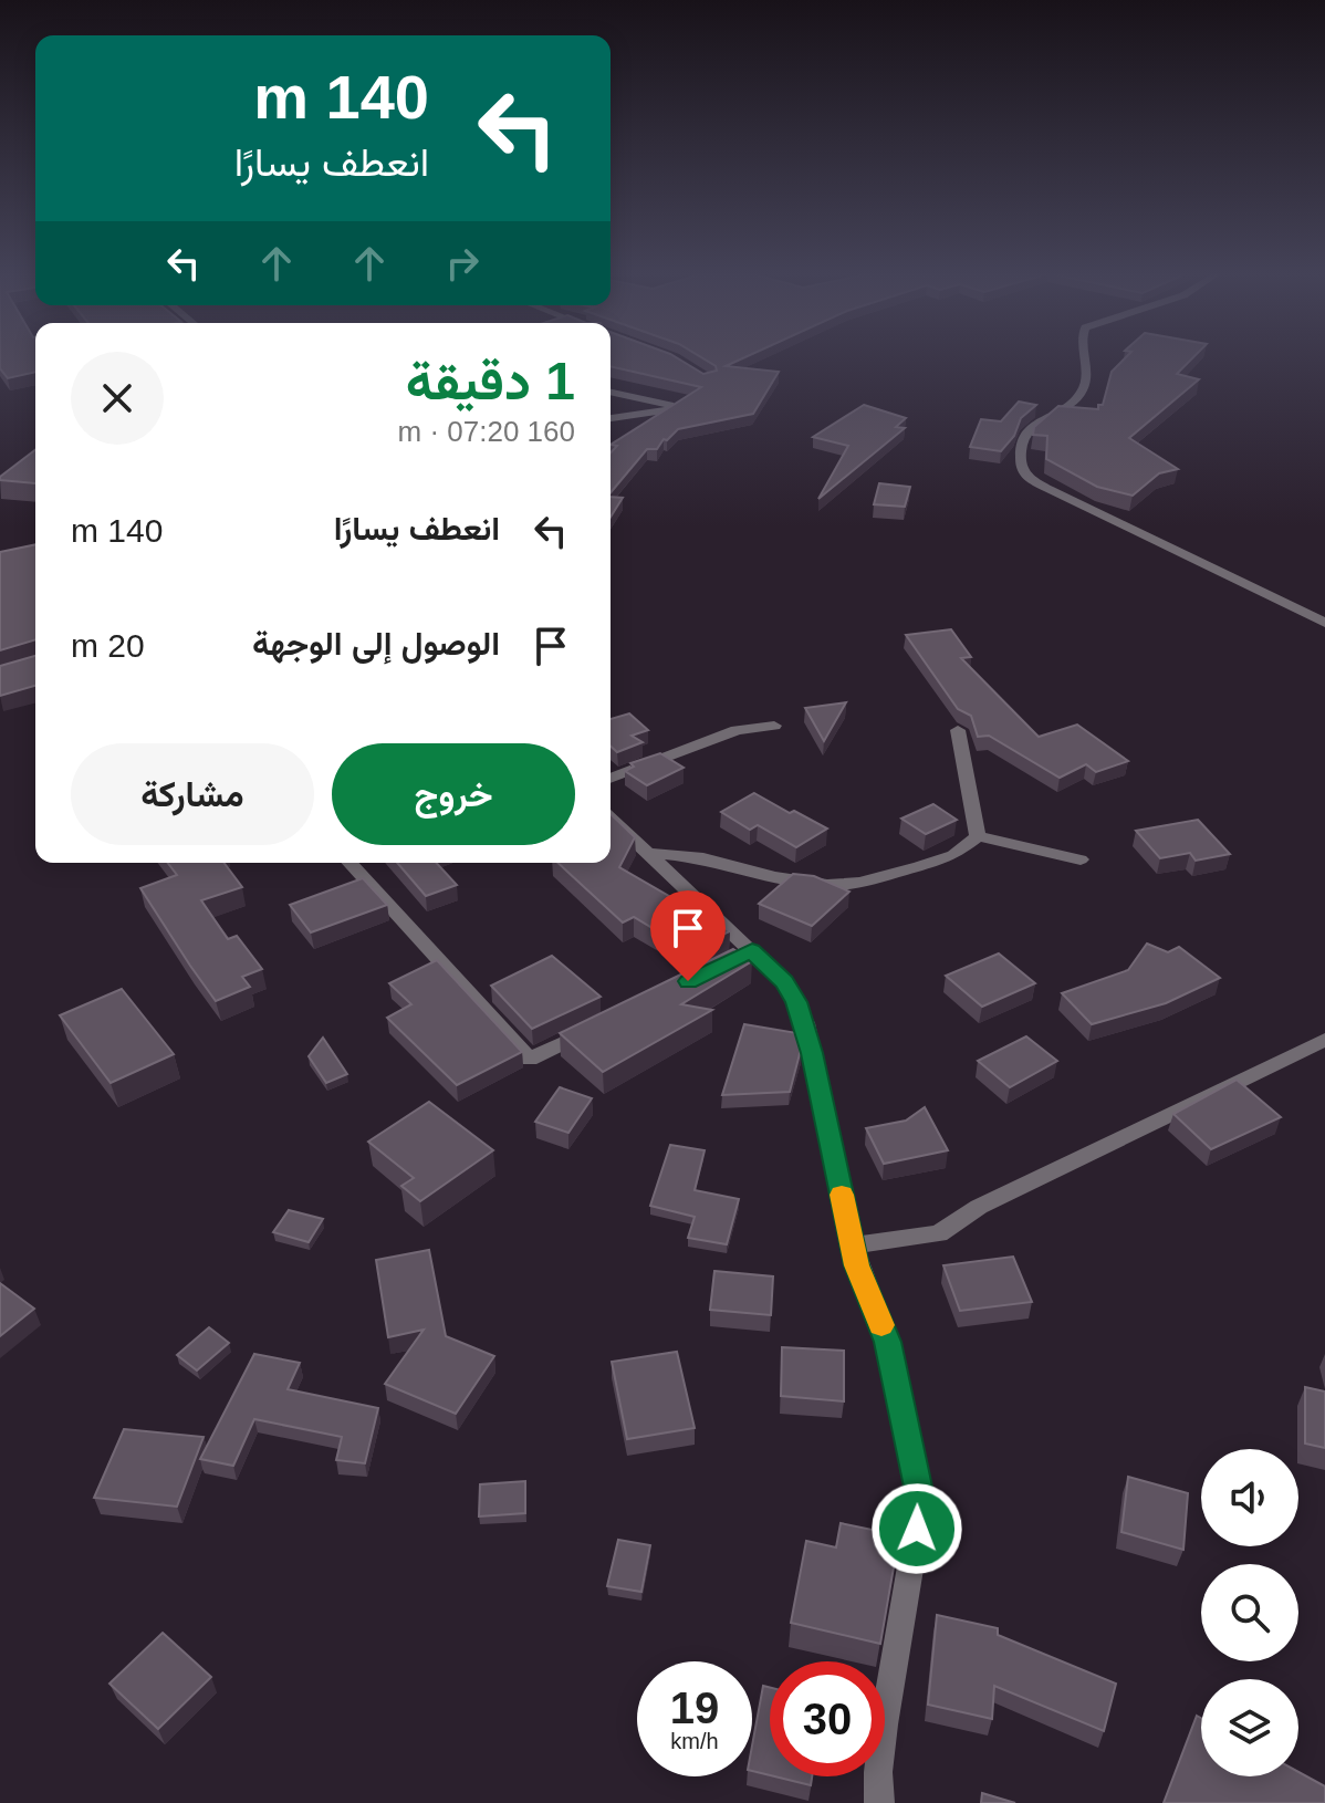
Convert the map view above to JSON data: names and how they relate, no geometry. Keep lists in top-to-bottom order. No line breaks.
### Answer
{"page":{"turn":["140 m","انعطف يسارًا"],"heading":["1 دقيقة","160 m · 07:20"],"list":[{"name":"انعطف يسارًا","value":"140 m"},{"name":"الوصول إلى الوجهة","value":"20 m"}],"buttons":["خروج","مشاركة"],"speed":"19 km/h","limit":"30"}}
